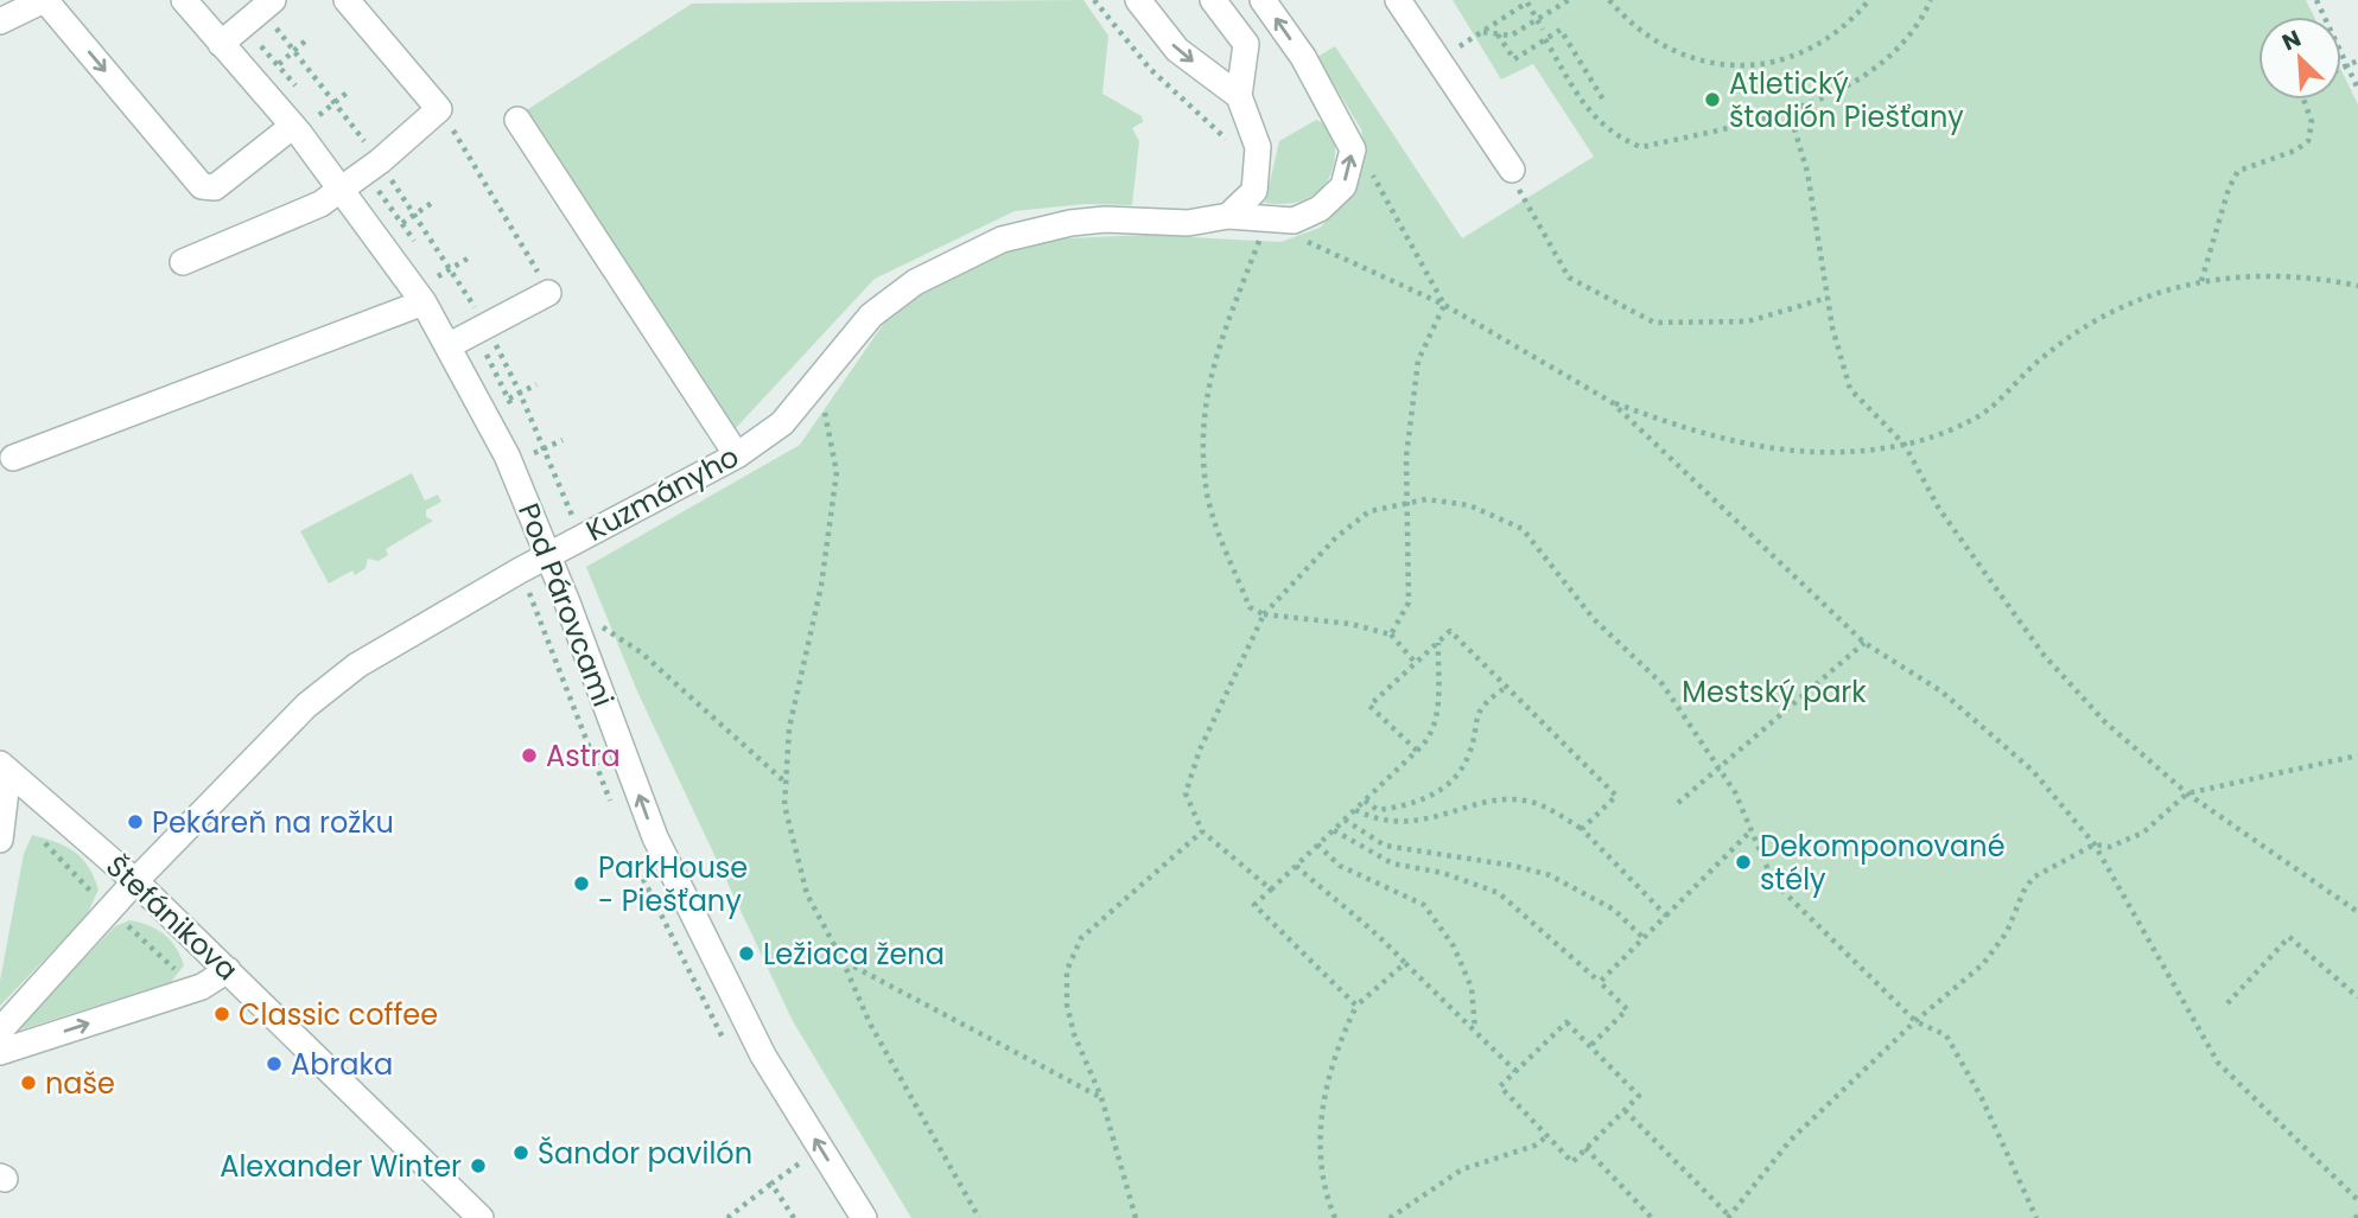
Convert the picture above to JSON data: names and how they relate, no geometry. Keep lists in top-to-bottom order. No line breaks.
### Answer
{"streets":{"street":["Kuzmányho","Pod Párovcami","Štefánikova"]},"crossings":[["Kuzmányho","Pod Párovcami"],["Kuzmányho","Štefánikova"]],"one_way":["Pod Párovcami"],"parks":["Mestský park"],"places":["Atletický štadión Piešťany","Astra","Pekáreň na rožku","Dekomponované stély","ParkHouse - Piešťany","Ležiaca žena","Classic coffee","Abraka","naše","Šandor pavilón","Alexander Winter"],"north":"top left"}
